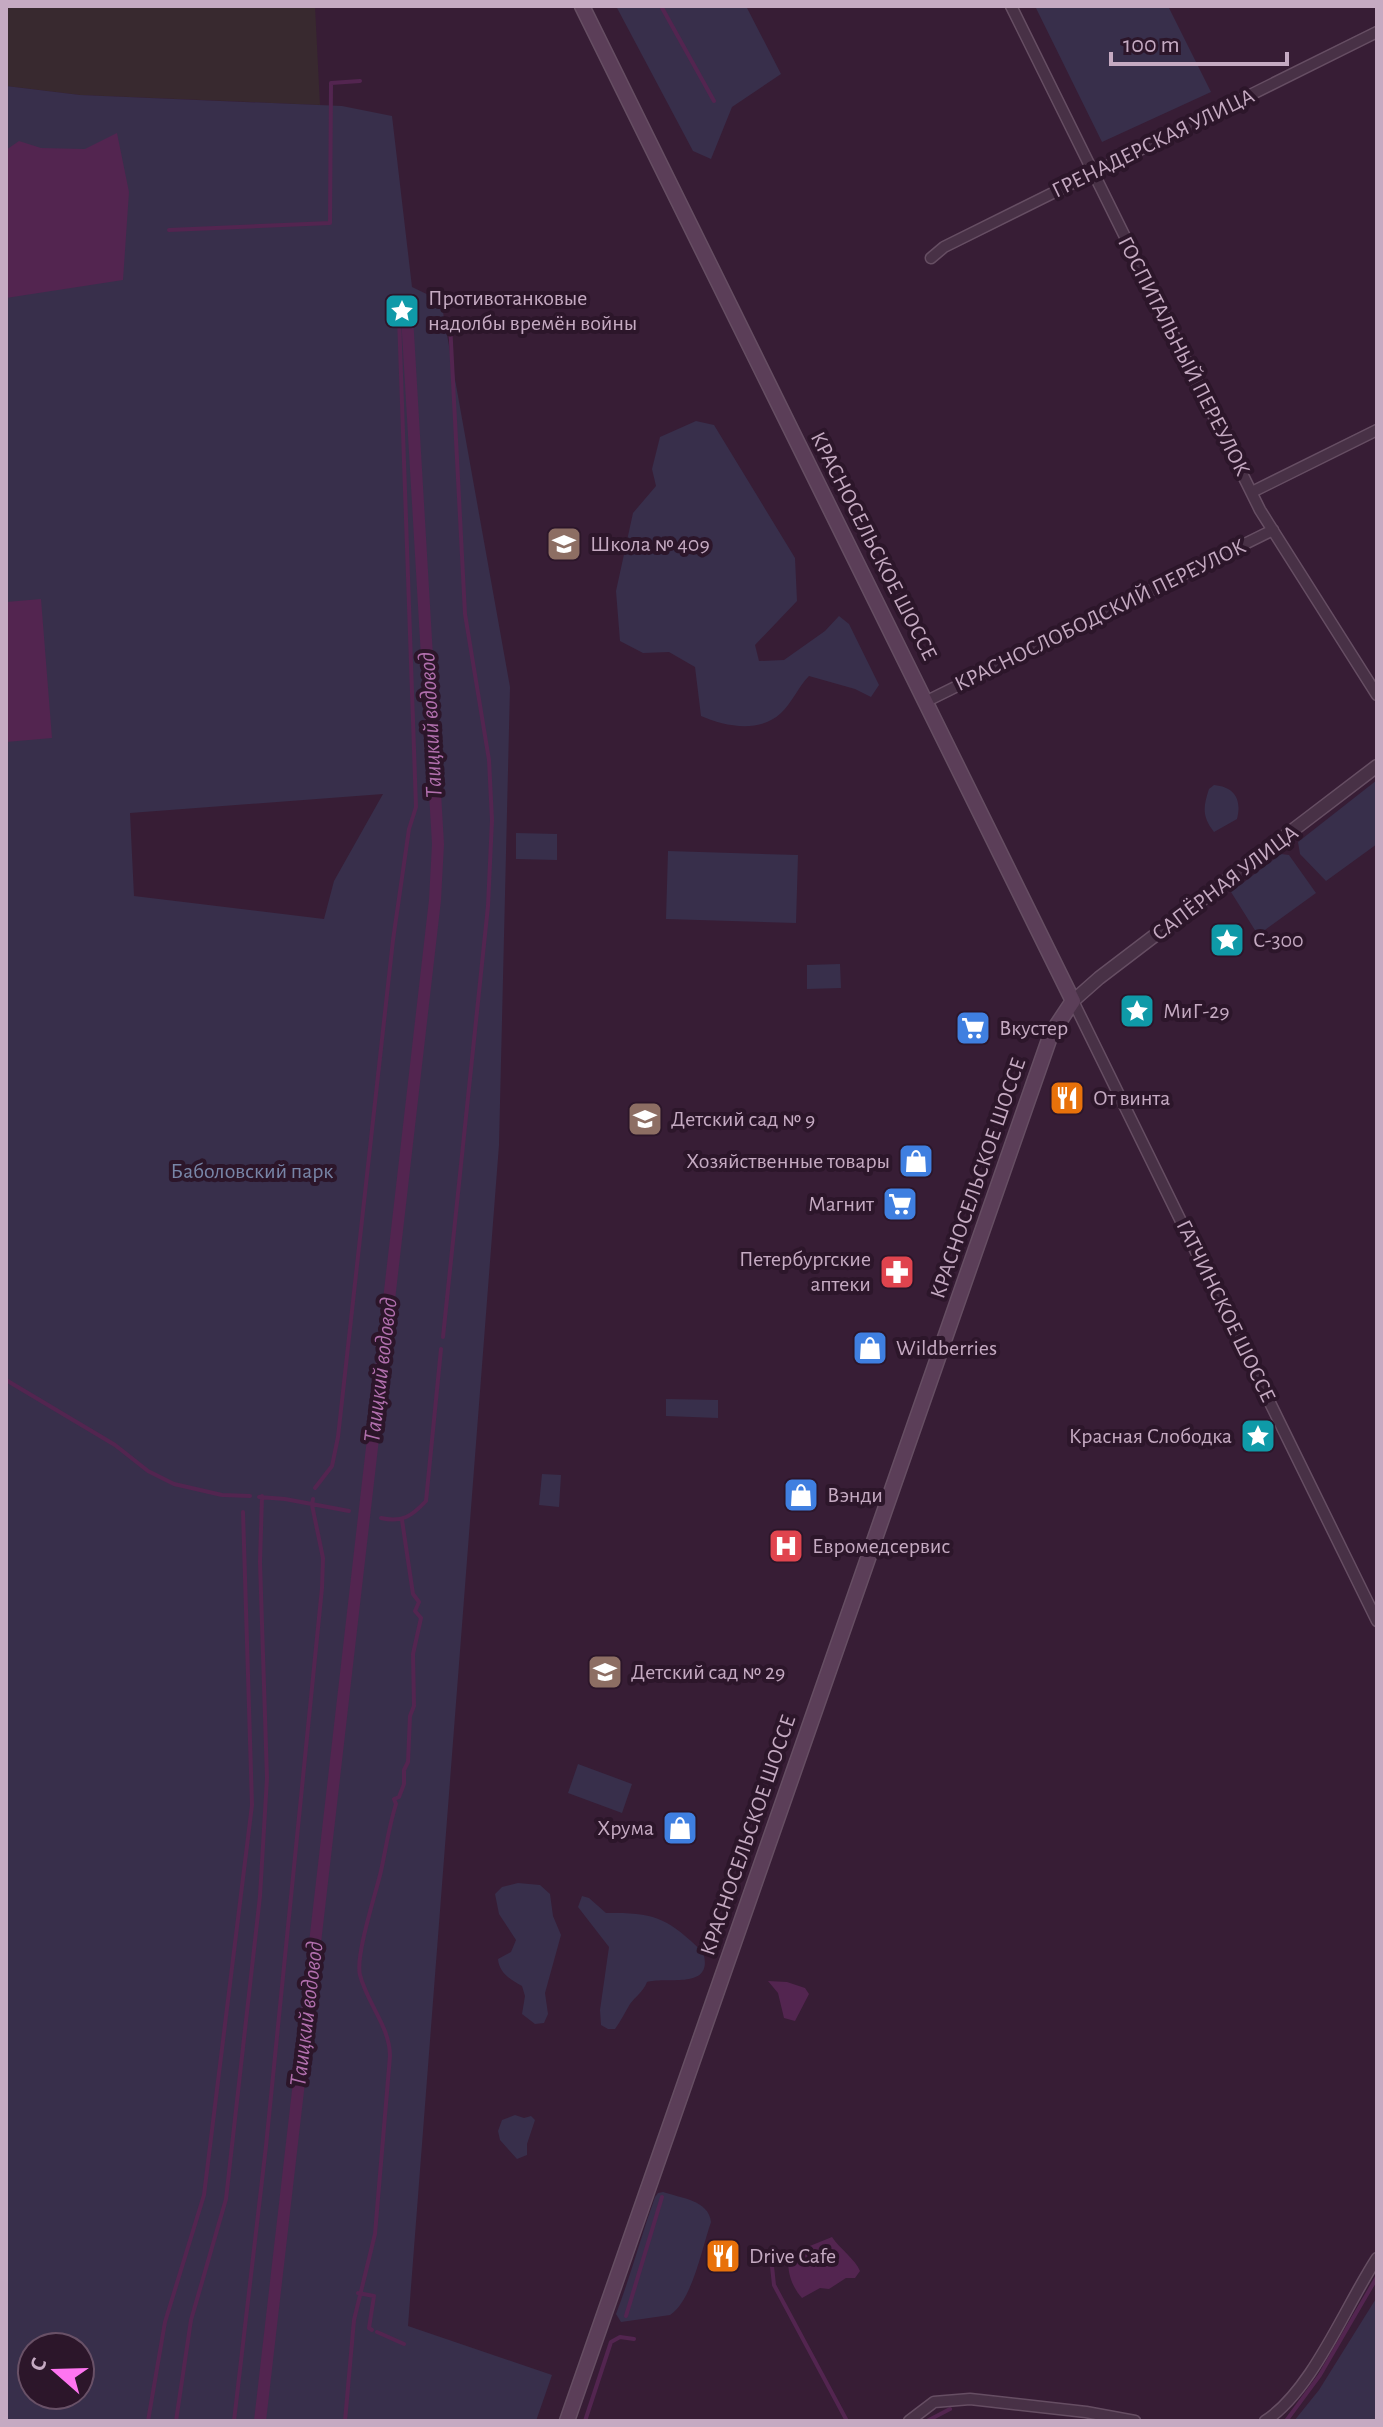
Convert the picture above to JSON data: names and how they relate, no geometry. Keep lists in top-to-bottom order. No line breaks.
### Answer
{"streets":{"main road":["КРАСНОСЕЛЬСКОЕ ШОССЕ"],"street":["ГРЕНАДЕРСКАЯ УЛИЦА","ГОСПИТАЛЬНЫЙ ПЕРЕУЛОК","КРАСНОСЛОБОДСКИЙ ПЕРЕУЛОК","САПЁРНАЯ УЛИЦА","ГАТЧИНСКОЕ ШОССЕ"]},"crossings":[["ГРЕНАДЕРСКАЯ УЛИЦА","ГОСПИТАЛЬНЫЙ ПЕРЕУЛОК"],["ГОСПИТАЛЬНЫЙ ПЕРЕУЛОК","КРАСНОСЛОБОДСКИЙ ПЕРЕУЛОК"],["КРАСНОСЕЛЬСКОЕ ШОССЕ","КРАСНОСЛОБОДСКИЙ ПЕРЕУЛОК"],["КРАСНОСЕЛЬСКОЕ ШОССЕ","САПЁРНАЯ УЛИЦА"],["КРАСНОСЕЛЬСКОЕ ШОССЕ","ГАТЧИНСКОЕ ШОССЕ"],["САПЁРНАЯ УЛИЦА","ГАТЧИНСКОЕ ШОССЕ"]],"water":["Таицкий водовод"],"parks":["Баболовский парк"],"places":{"place":["Противотанковые надолбы времён войны","С-300","МиГ-29","Красная Слободка"],"school or university":["Школа № 409","Детский сад № 9","Детский сад № 29"],"supermarket":["Вкустер","Магнит"],"restaurant":["От винта","Drive Cafe"],"shop":["Хозяйственные товары","Wildberries","Вэнди","Хрума"],"pharmacy":["Петербургские аптеки"],"hospital":["Евромедсервис"]},"scale_bar":"100 m","north":"left"}
